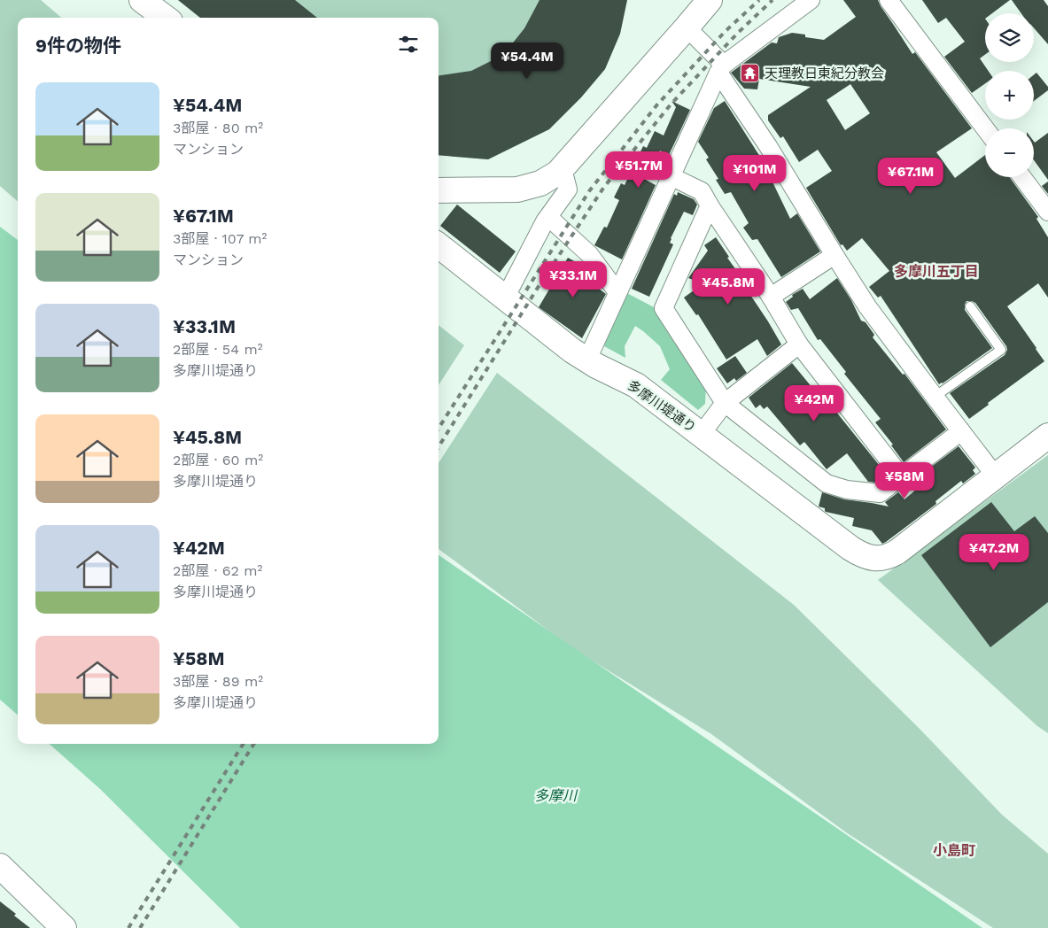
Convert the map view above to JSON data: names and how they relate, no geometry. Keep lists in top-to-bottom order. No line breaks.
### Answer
{"streets":{"street":["多摩川堤通り"]},"districts":["多摩川五丁目","小島町"],"water":["多摩川"],"places":{"temple":["天理教日東紀分教会"]},"page":{"map_buttons":["+","−"],"heading":"9件の物件","price":["¥54.4M","¥51.7M","¥101M","¥67.1M","¥33.1M","¥45.8M","¥42M","¥58M","¥47.2M"],"list":[{"name":"¥54.4M","note":"3部屋 · 80 m² · マンション"},{"name":"¥67.1M","note":"3部屋 · 107 m² · マンション"},{"name":"¥33.1M","note":"2部屋 · 54 m² · 多摩川堤通り"},{"name":"¥45.8M","note":"2部屋 · 60 m² · 多摩川堤通り"},{"name":"¥42M","note":"2部屋 · 62 m² · 多摩川堤通り"},{"name":"¥58M","note":"3部屋 · 89 m² · 多摩川堤通り"}]}}
